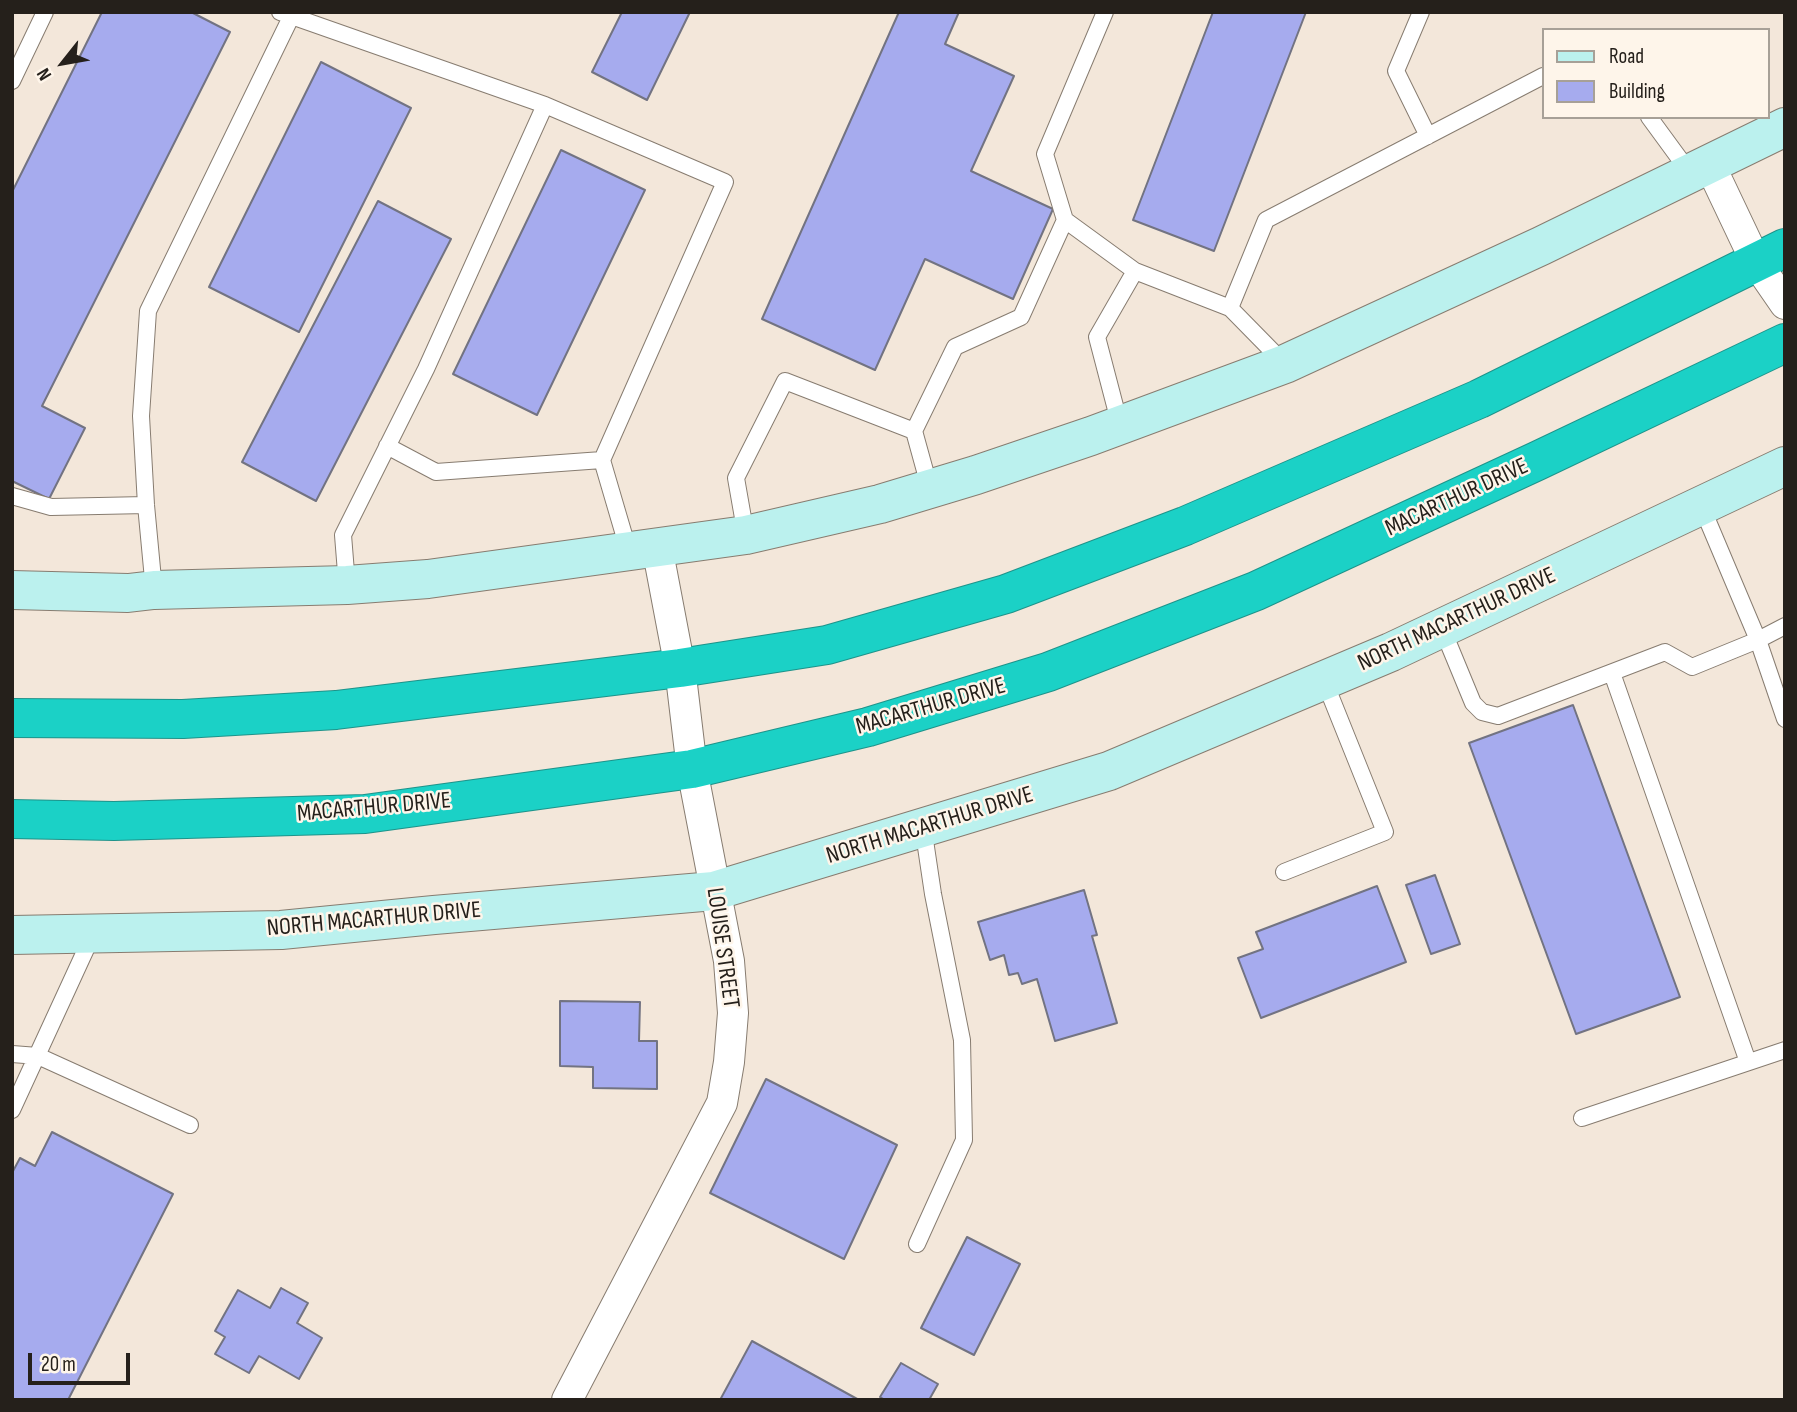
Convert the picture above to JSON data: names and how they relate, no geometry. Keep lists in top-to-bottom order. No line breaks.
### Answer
{"streets":{"highway":["MACARTHUR DRIVE"],"street":["NORTH MACARTHUR DRIVE","LOUISE STREET"]},"crossings":[["MACARTHUR DRIVE","LOUISE STREET"],["NORTH MACARTHUR DRIVE","LOUISE STREET"]],"legend":["Road","Building"],"scale_bar":"20 m","north":"bottom left"}
